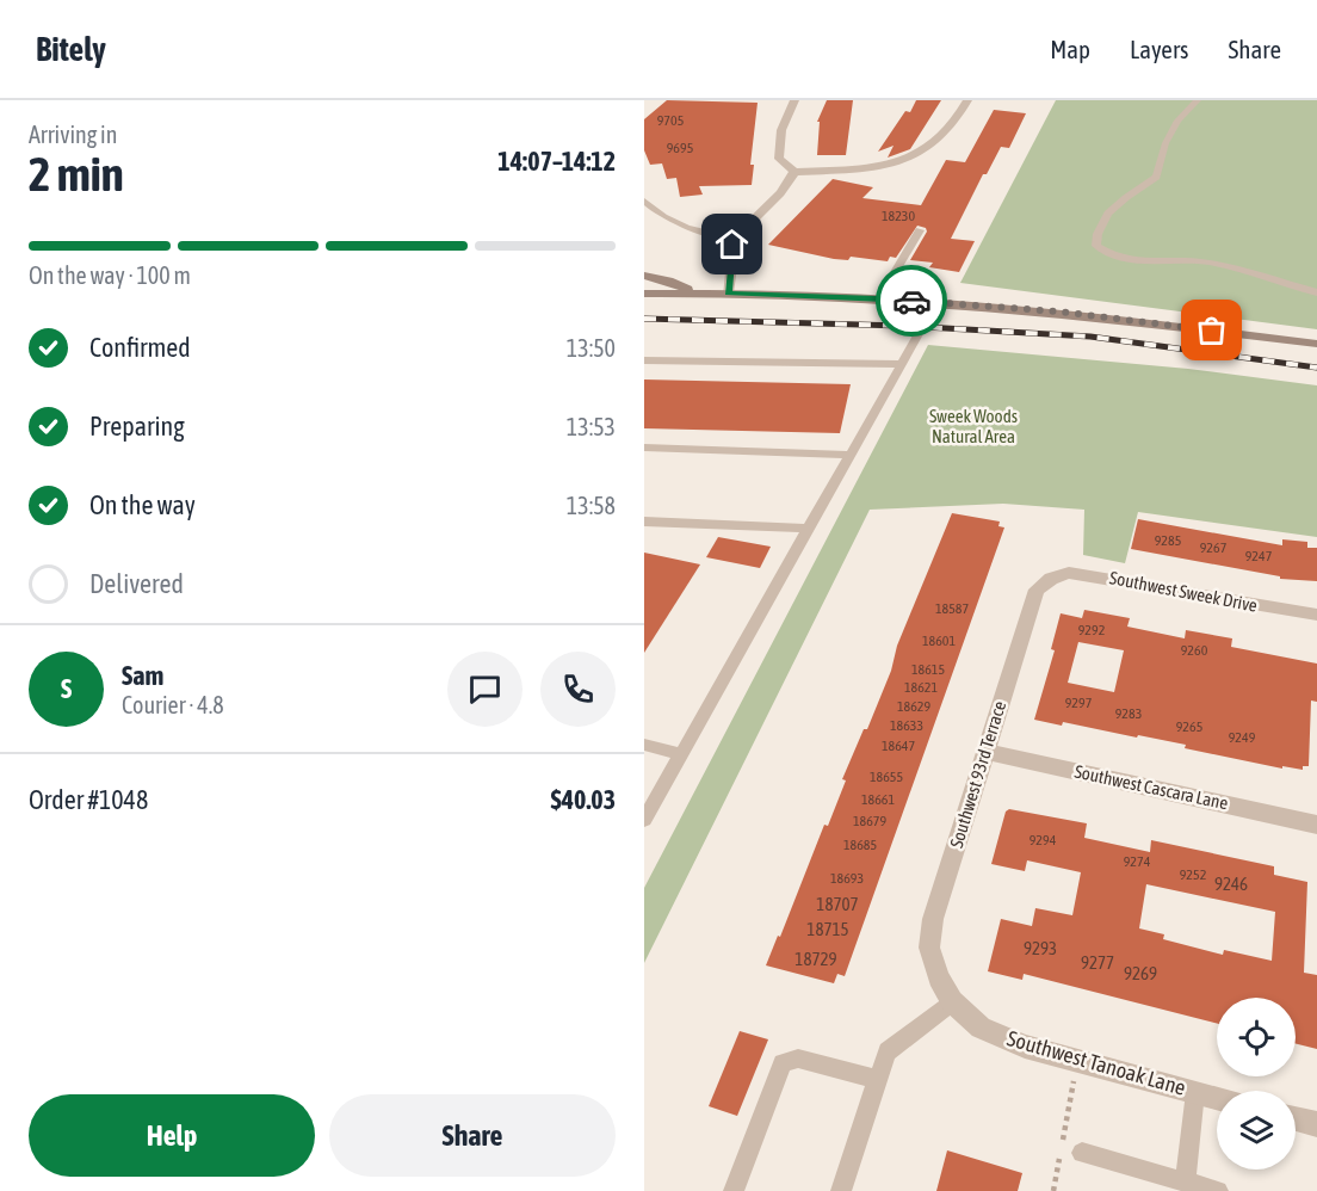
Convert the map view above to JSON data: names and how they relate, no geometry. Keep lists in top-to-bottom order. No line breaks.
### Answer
{"streets":{"street":["Southwest Sweek Drive","Southwest 93rd Terrace","Southwest Cascara Lane","Southwest Tanoak Lane"]},"crossings":[["Southwest Sweek Drive","Southwest 93rd Terrace"],["Southwest 93rd Terrace","Southwest Cascara Lane"],["Southwest 93rd Terrace","Southwest Tanoak Lane"]],"parks":["Sweek Woods Natural Area"],"house_numbers":["9705","9695","18230","9285","9267","9247","18587","9292","18601","9260","18615","18621","9297","18629","9283","18633","9265","9249","18647","18655","18661","18679","9294","18685","9274","9252","18693","9246","18707","18715","9293","18729","9277","9269"],"page":{"header":"Bitely","nav":["Map","Layers","Share"],"heading":["2 min","Arriving in","14:07–14:12"],"panel":["Sam","Courier · 4.8","Order #1048","$40.03"],"bar":"On the way · 100 m","list":[["Confirmed","13:50"],["Preparing","13:53"],["On the way","13:58"],"Delivered"],"round":"S","buttons":["Help","Share"]}}
